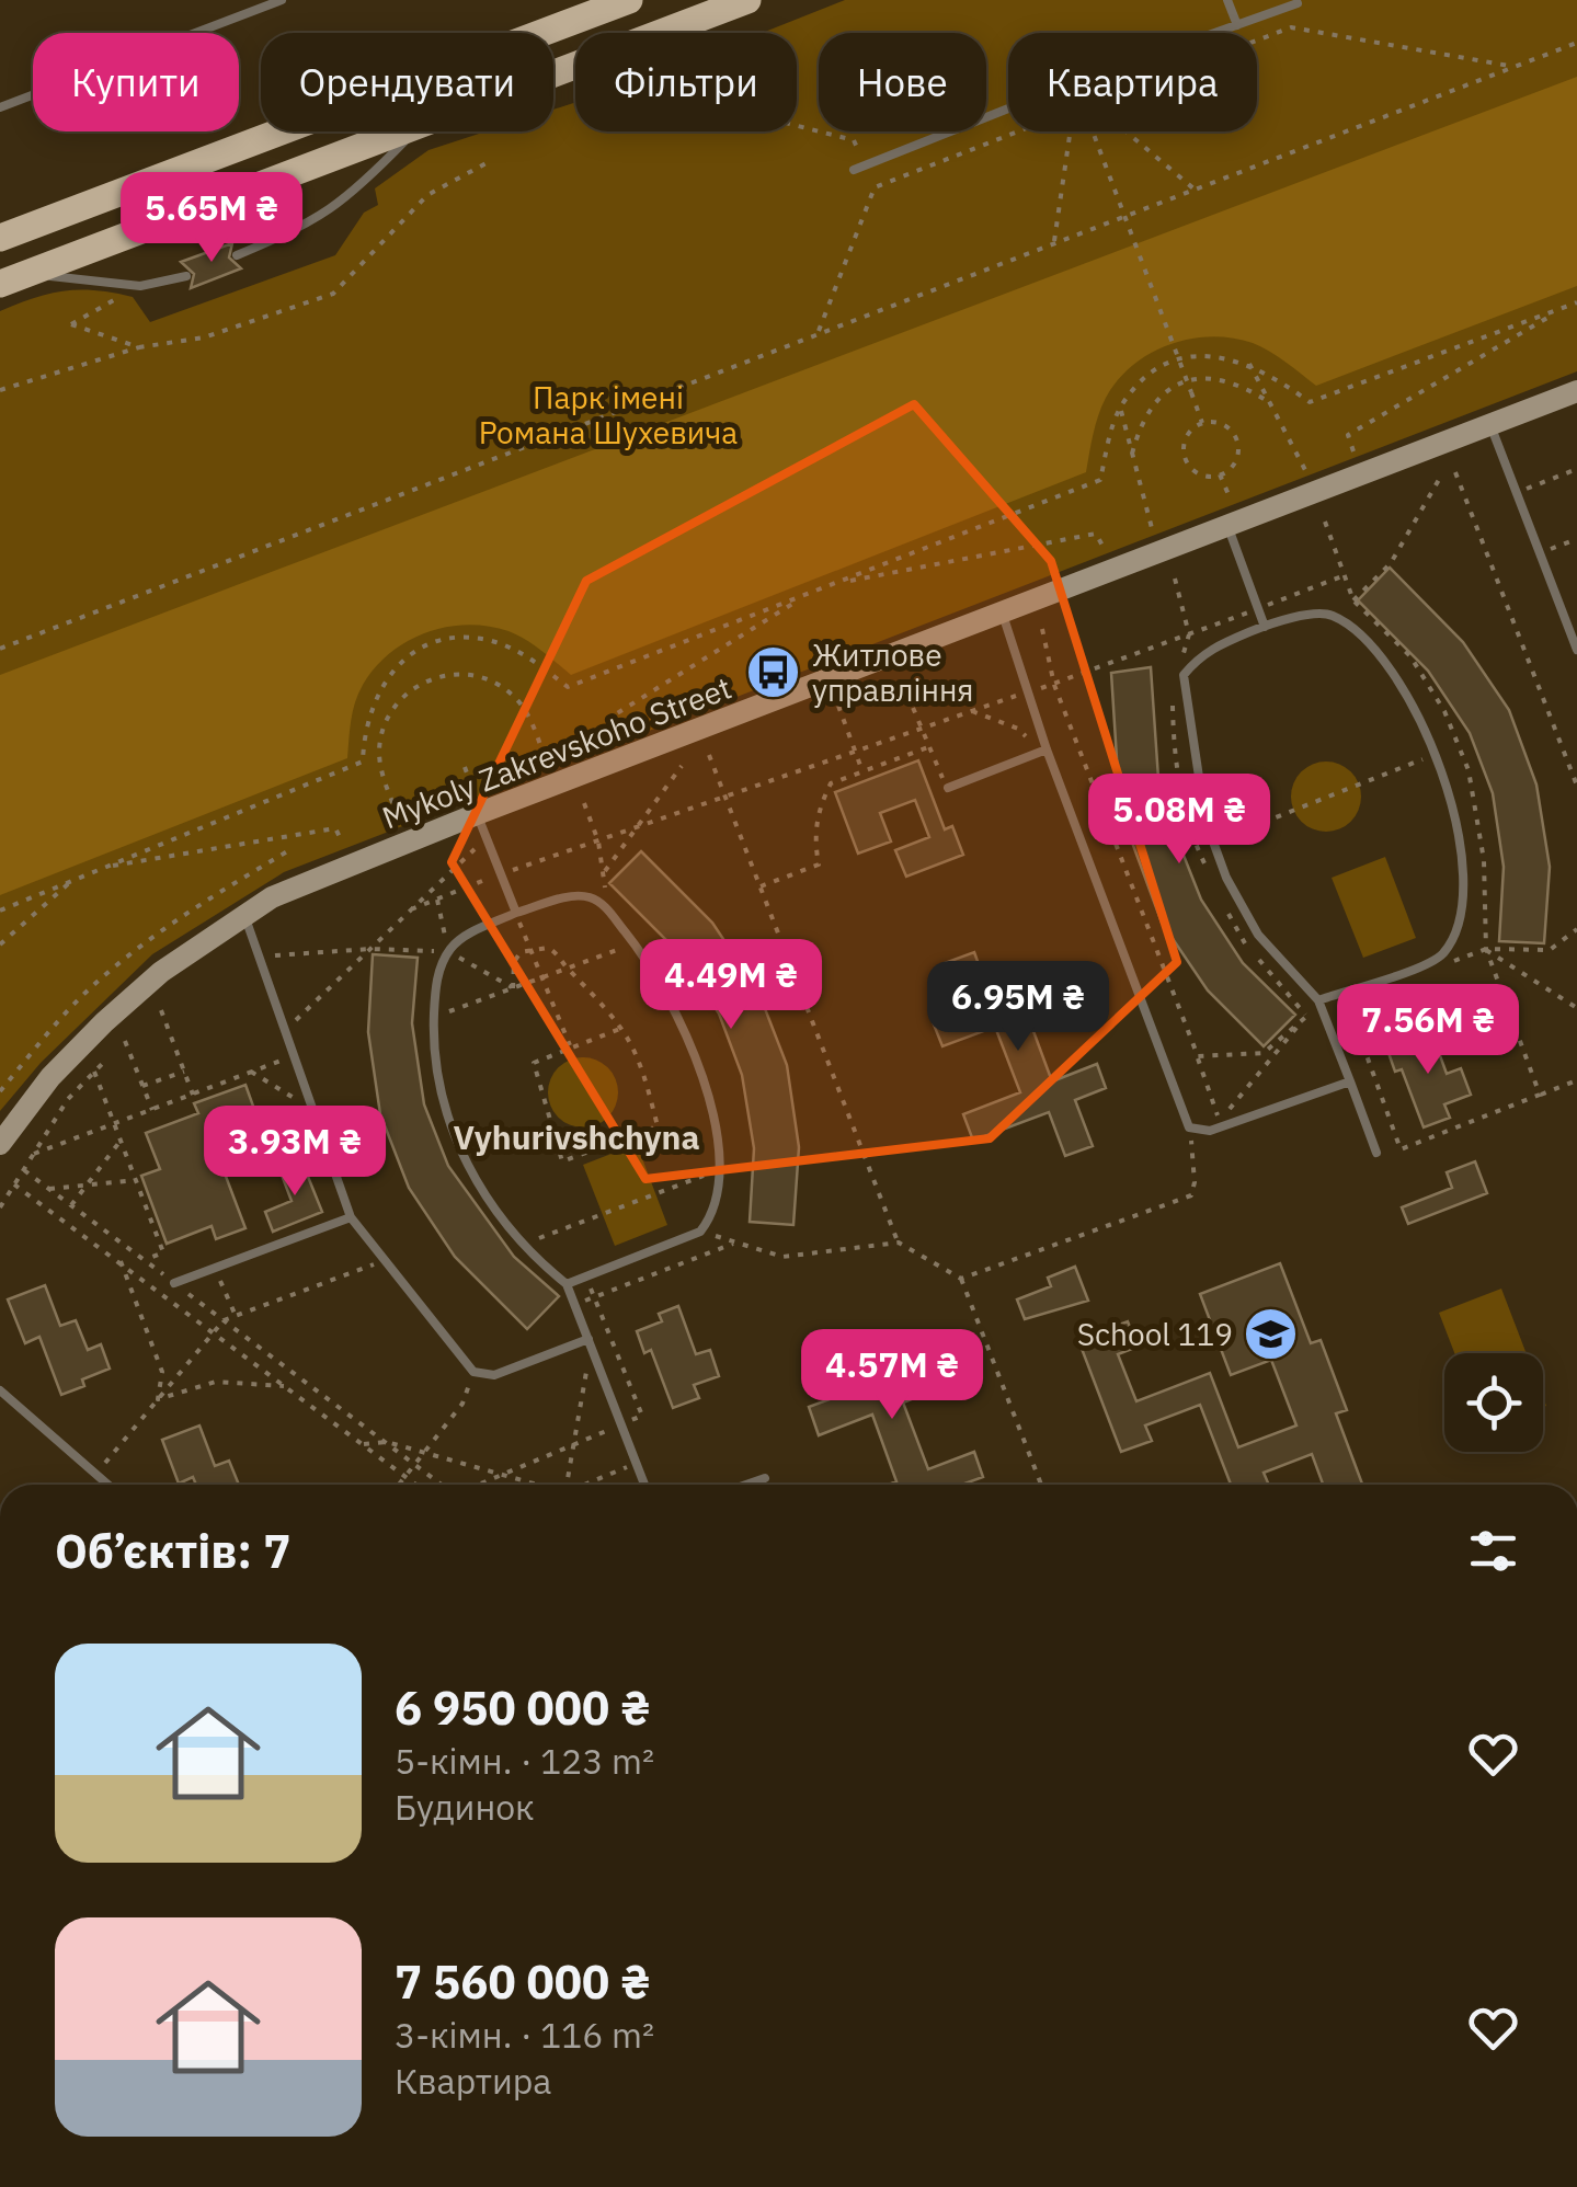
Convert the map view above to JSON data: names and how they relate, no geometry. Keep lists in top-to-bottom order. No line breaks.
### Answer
{"streets":{"street":["Mykoly Zakrevskoho Street"]},"districts":["Vyhurivshchyna"],"parks":["Парк імені Романа Шухевича"],"places":{"bus stop":["Житлове управління"],"school or university":["School 119"]},"page":{"chip":["Купити","Орендувати","Фільтри","Нове","Квартира"],"price":["5.65M ₴","5.08M ₴","4.49M ₴","6.95M ₴","7.56M ₴","3.93M ₴","4.57M ₴"],"heading":"Об’єктів: 7","list":[{"name":"6 950 000 ₴","note":"5-кімн. · 123 m² · Будинок"},{"name":"7 560 000 ₴","note":"3-кімн. · 116 m² · Квартира"}]}}
